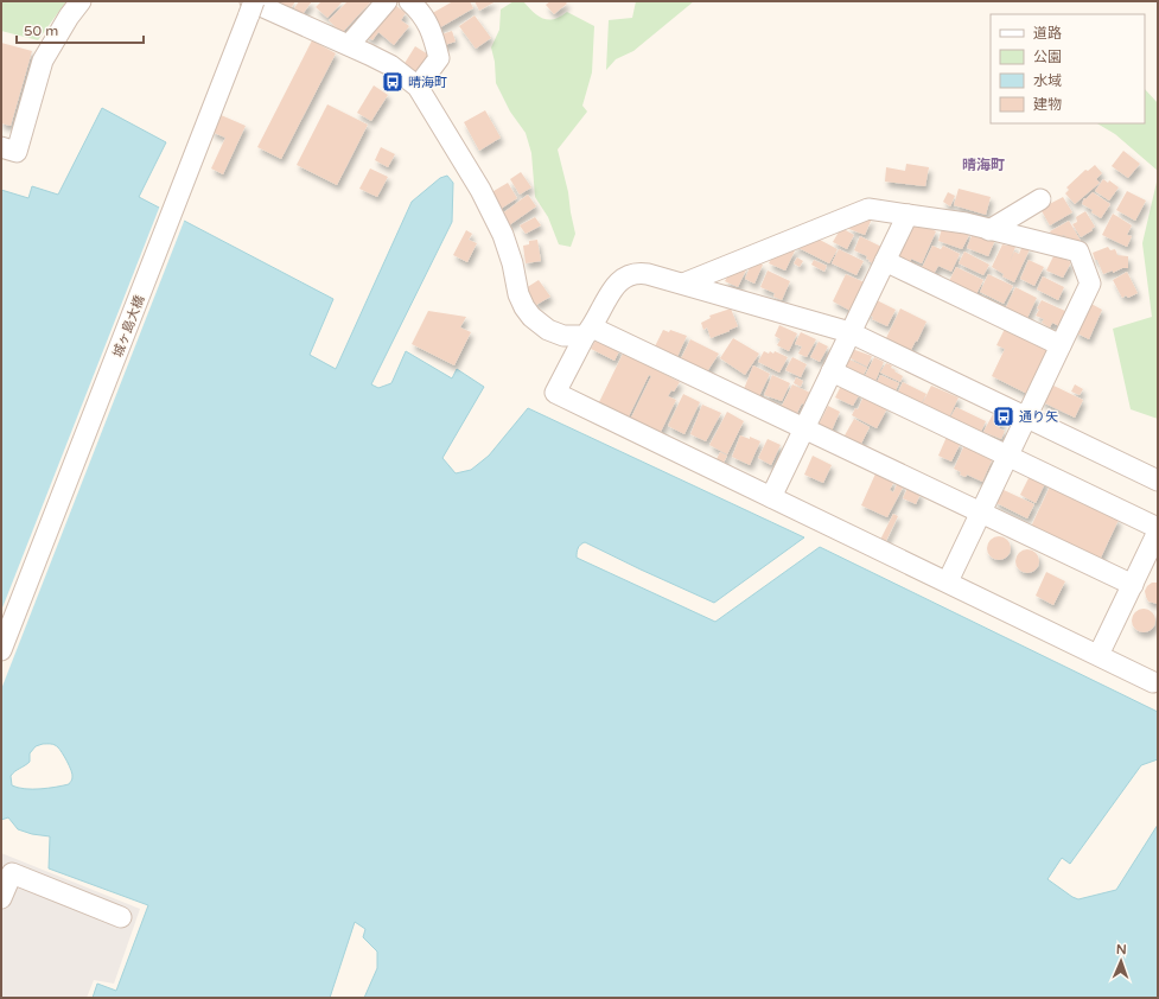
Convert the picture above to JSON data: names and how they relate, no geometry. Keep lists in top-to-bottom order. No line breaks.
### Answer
{"streets":{"street":["城ヶ島大橋"]},"districts":["晴海町"],"places":{"bus stop":["晴海町","通り矢"]},"legend":["道路","公園","水域","建物"],"scale_bar":"50 m","north":"top"}
